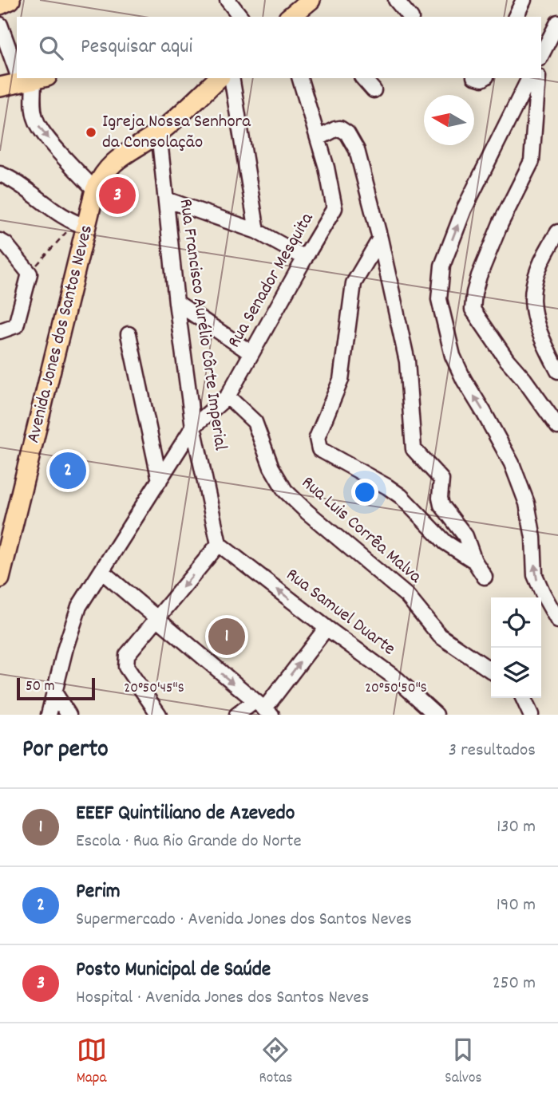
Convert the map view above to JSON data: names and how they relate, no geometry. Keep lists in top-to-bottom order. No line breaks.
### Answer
{"streets":{"main road":["Avenida Jones dos Santos Neves"],"street":["Rua Senador Mesquita","Rua Francisco Aurélio Côrte Imperial","Rua Luis Corrêa Malva","Rua Samuel Duarte"]},"crossings":[["Rua Senador Mesquita","Rua Francisco Aurélio Côrte Imperial"],["Rua Senador Mesquita","Rua Luis Corrêa Malva"],["Rua Francisco Aurélio Côrte Imperial","Avenida Jones dos Santos Neves"],["Rua Francisco Aurélio Côrte Imperial","Rua Samuel Duarte"]],"places":["Igreja Nossa Senhora da Consolação"],"scale_bar":"50 m","north":"left","page":{"search":"Pesquisar aqui","pins":["3","2","1"],"scale":"50 m","heading":["Por perto","3 resultados"],"list":[{"mark":"1","name":"EEEF Quintiliano de Azevedo","note":"Escola · Rua Rio Grande do Norte","value":"130 m"},{"mark":"2","name":"Perim","note":"Supermercado · Avenida Jones dos Santos Neves","value":"190 m"},{"mark":"3","name":"Posto Municipal de Saúde","note":"Hospital · Avenida Jones dos Santos Neves","value":"250 m"}],"nav":["Mapa","Rotas","Salvos"]},"coordinates":["20°50'45\"S","20°50'50\"S"]}
